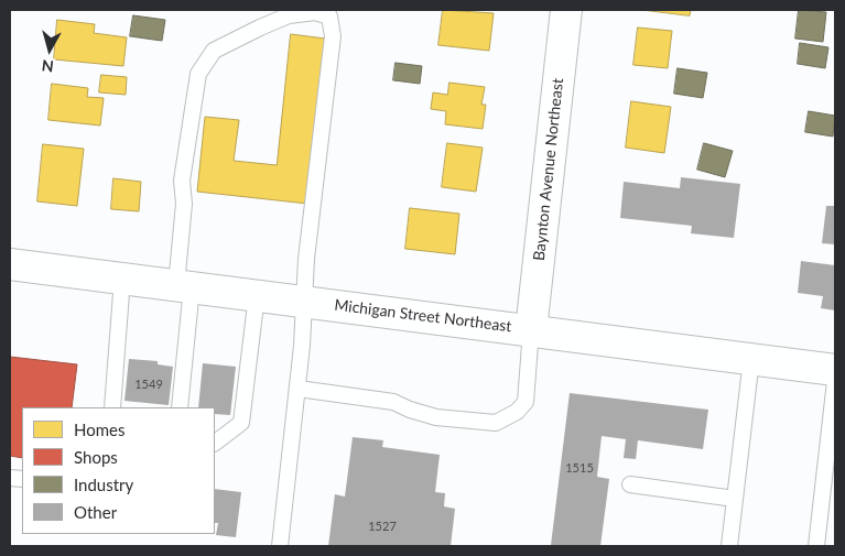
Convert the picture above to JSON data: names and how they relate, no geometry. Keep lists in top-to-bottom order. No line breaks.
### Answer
{"streets":{"main road":["Baynton Avenue Northeast","Michigan Street Northeast"]},"crossings":[["Baynton Avenue Northeast","Michigan Street Northeast"]],"house_numbers":["1549","1515","1527"],"legend":["Homes","Shops","Industry","Other"],"north":"bottom"}
